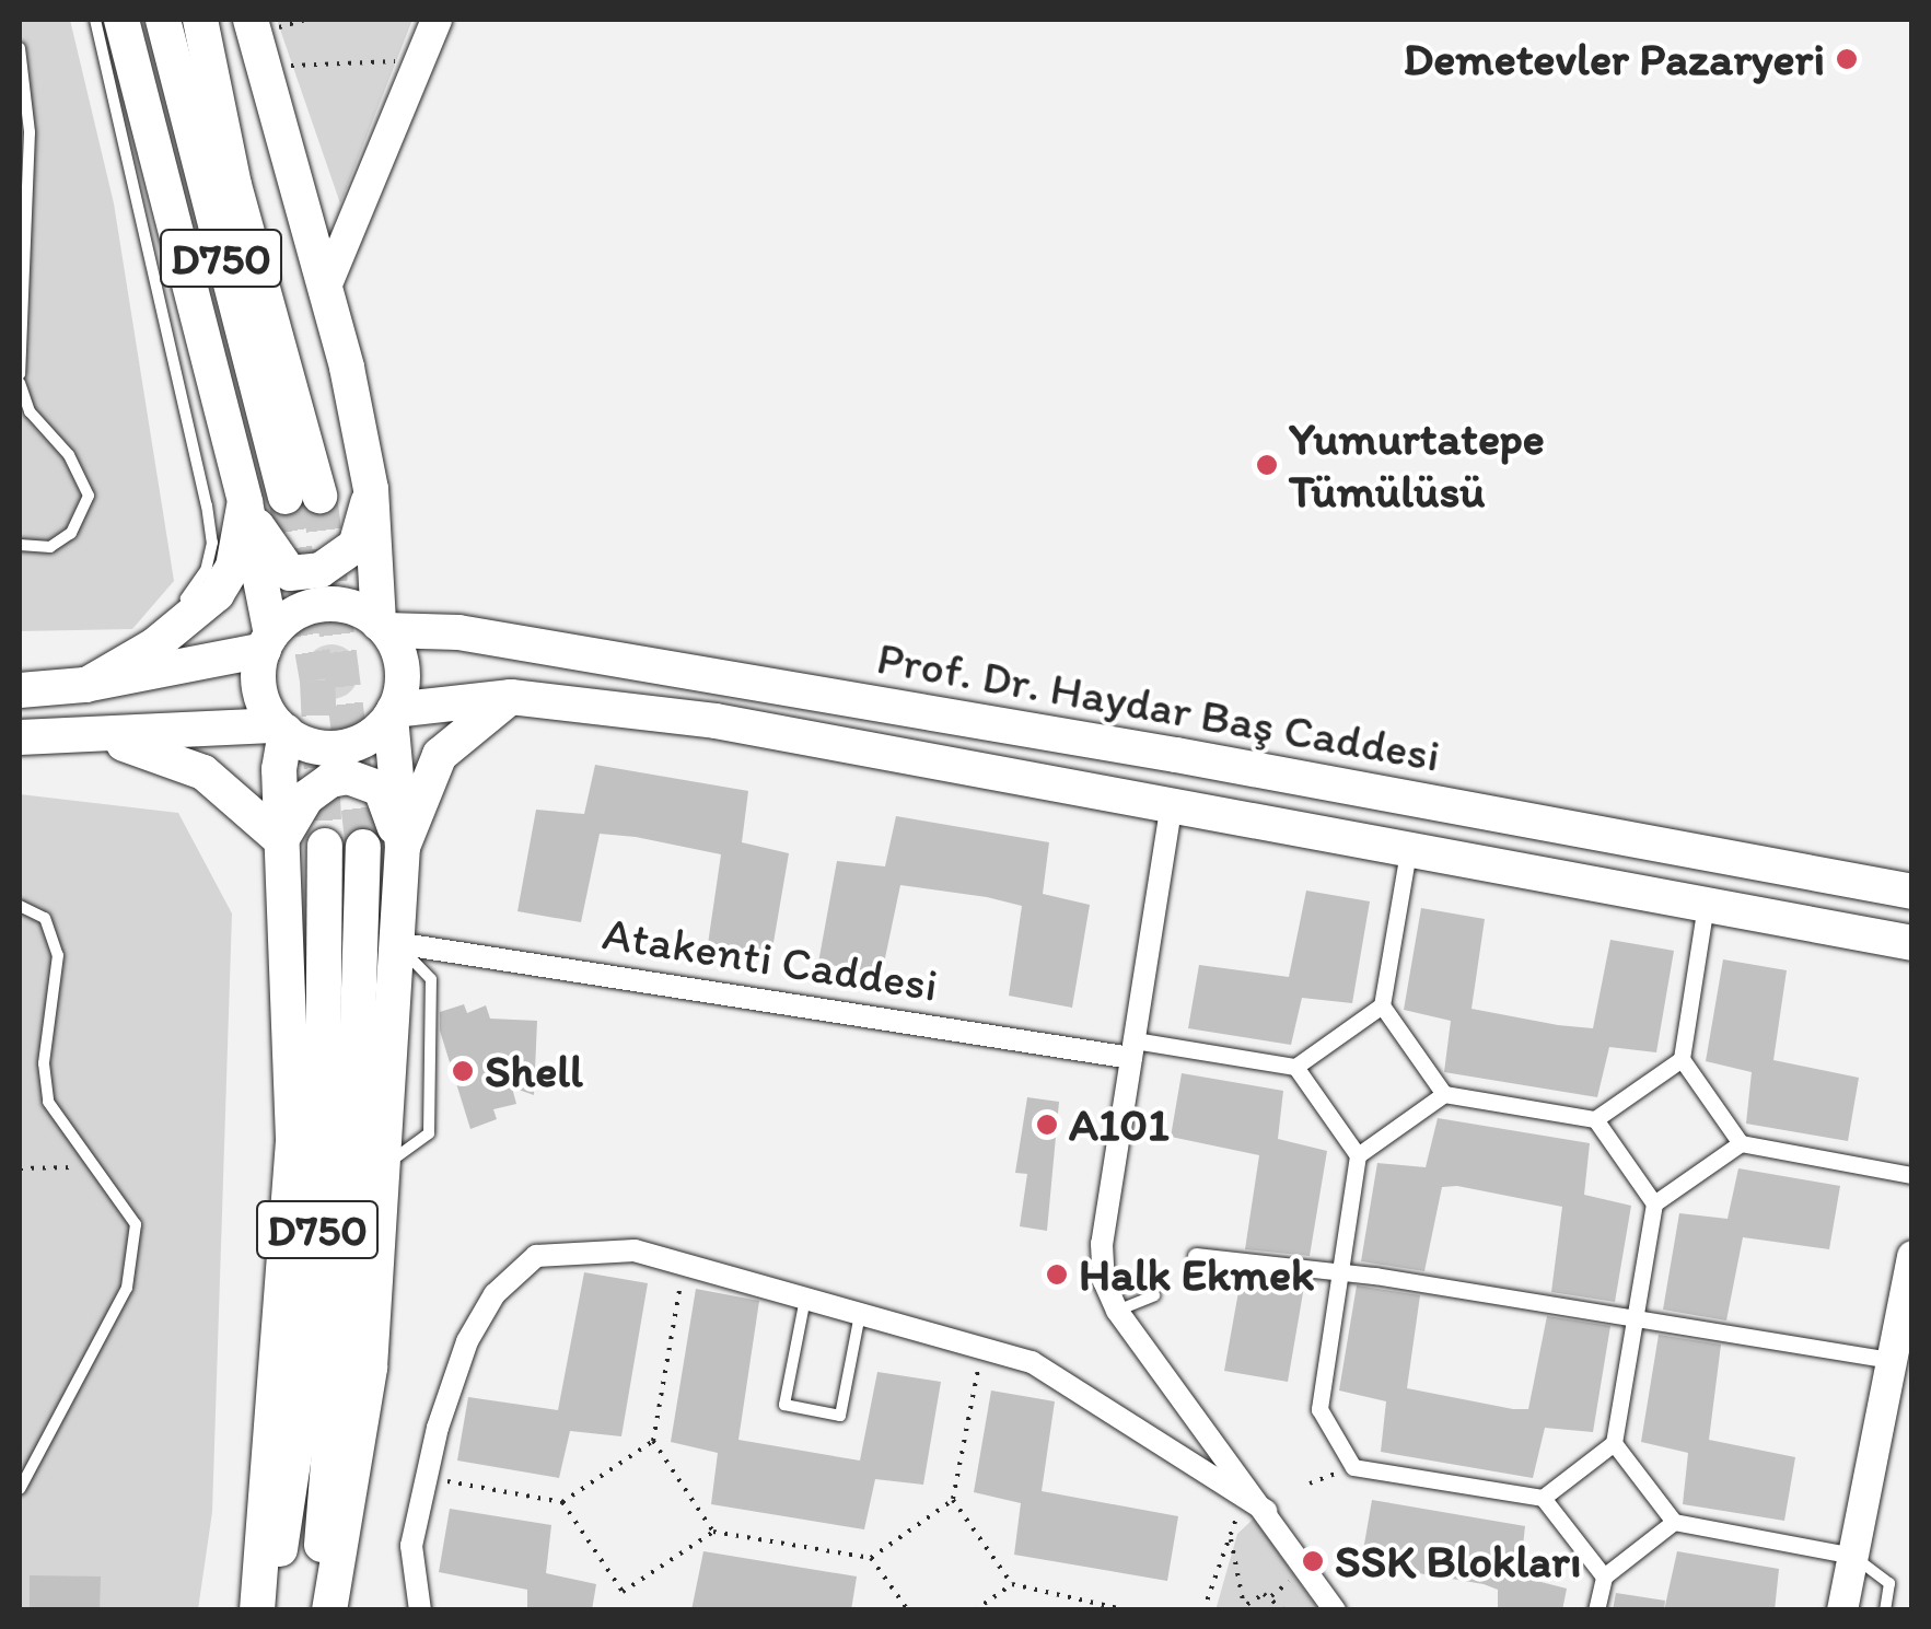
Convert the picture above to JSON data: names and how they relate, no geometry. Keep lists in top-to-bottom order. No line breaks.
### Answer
{"streets":{"main road":["D750","Prof. Dr. Haydar Baş Caddesi"],"street":["Atakenti Caddesi"]},"places":["Demetevler Pazaryeri","Yumurtatepe Tümülüsü","Shell","A101","Halk Ekmek","SSK Blokları"]}
